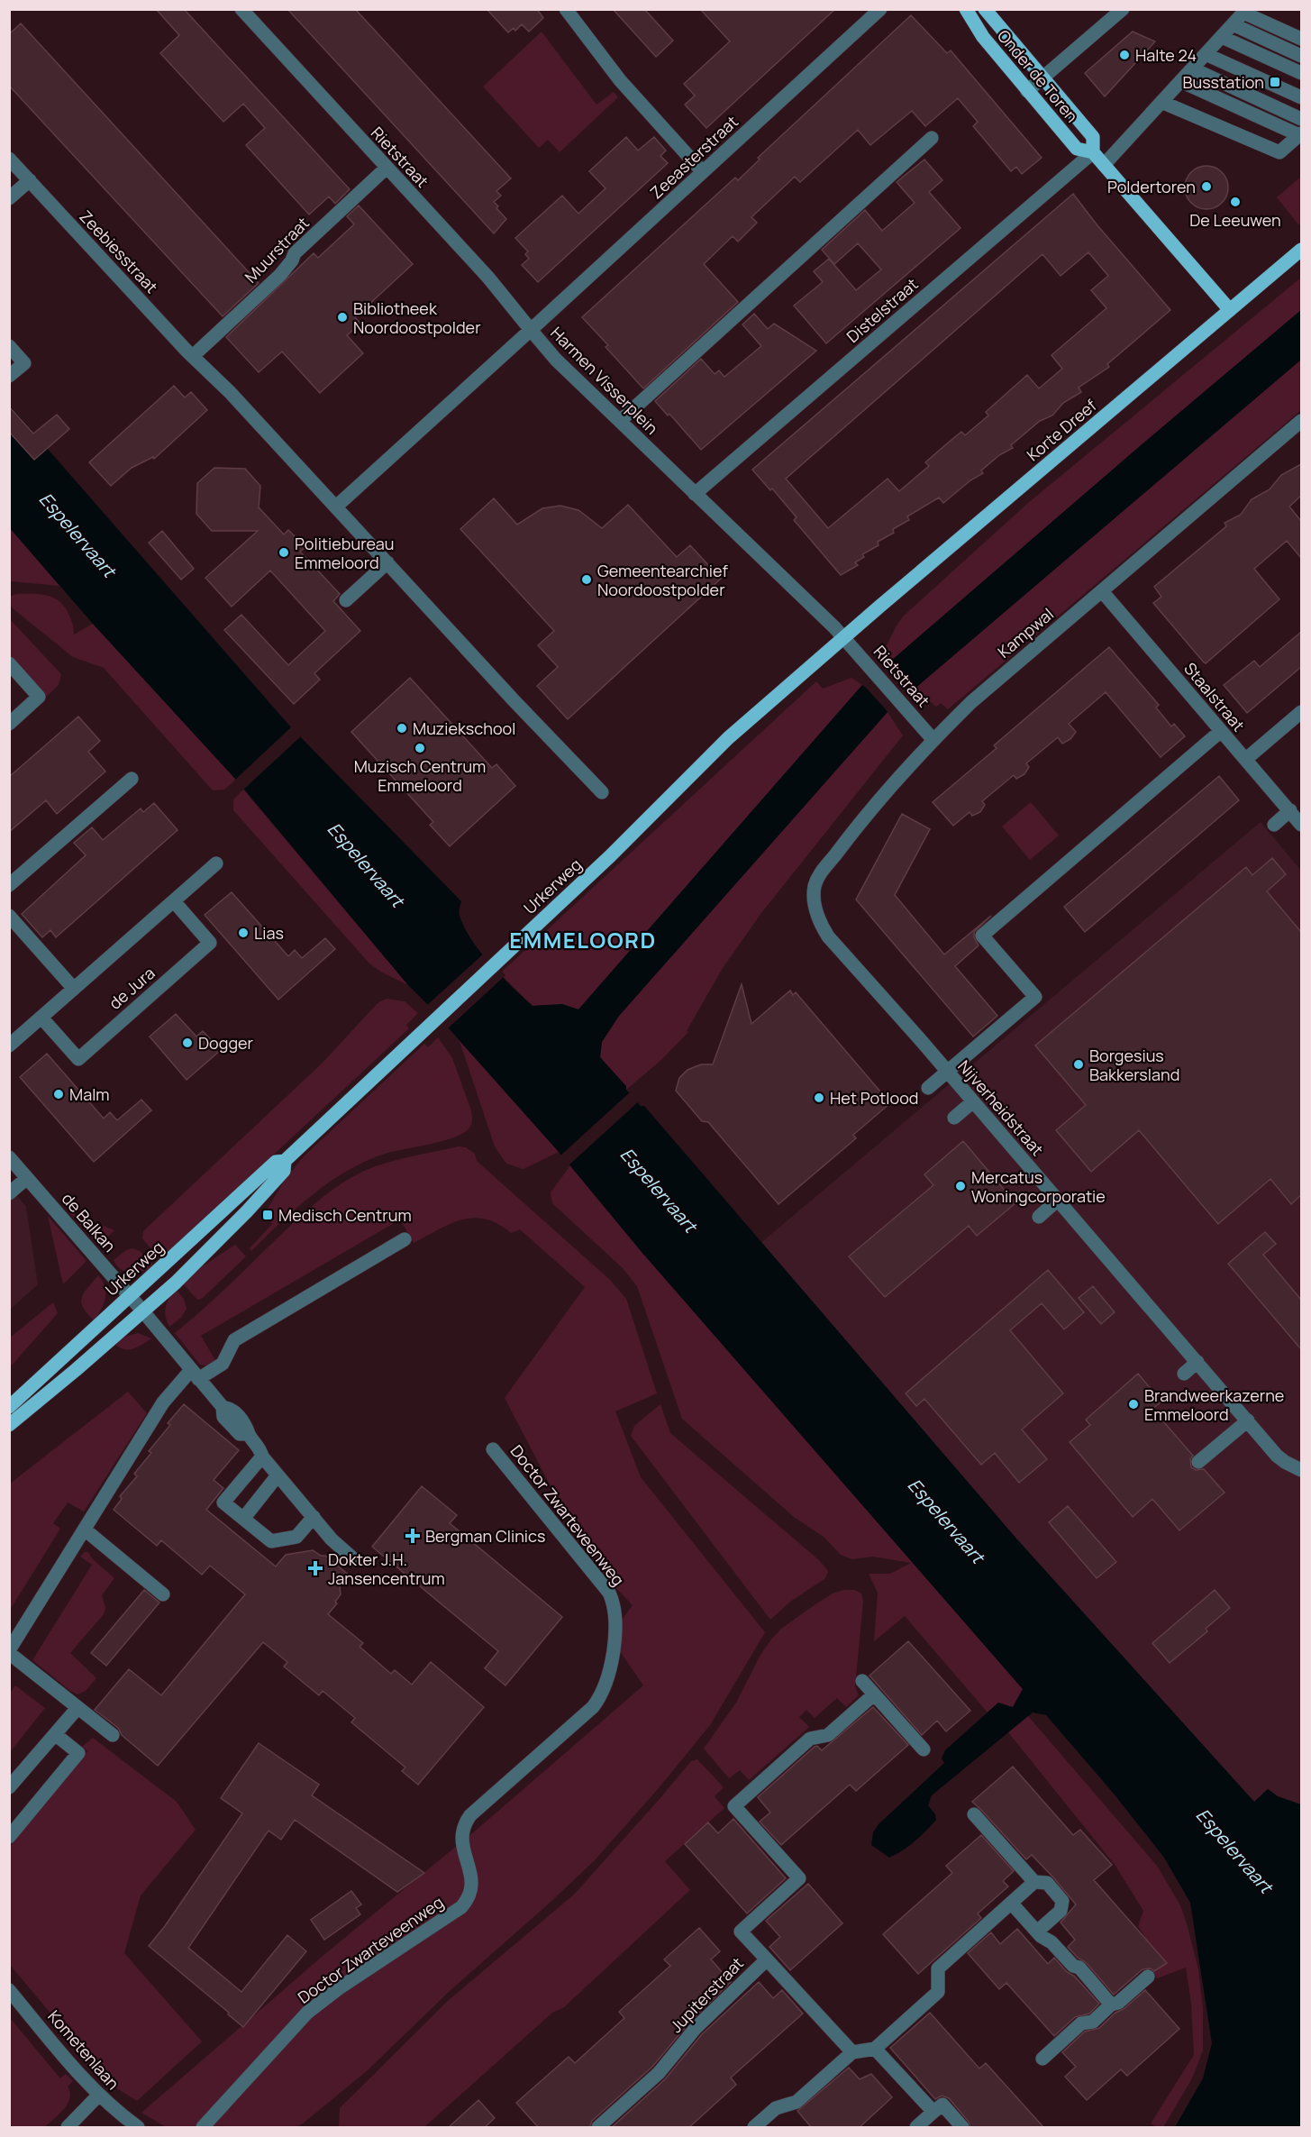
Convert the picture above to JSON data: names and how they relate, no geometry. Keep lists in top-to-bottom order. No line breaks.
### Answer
{"streets":{"main road":["Onder de Toren","Korte Dreef","Urkerweg"],"street":["Rietstraat","Zeeasterstraat","Muurstraat","Zeebiesstraat","Distelstraat","Harmen Visserplein","Kampwal","Staalstraat","de Jura","Nijverheidstraat","de Balkan","Doctor Zwarteveenweg","Jupiterstraat","Kometenlaan"]},"crossings":[["Onder de Toren","Distelstraat"],["Onder de Toren","Korte Dreef"],["Rietstraat","Zeeasterstraat"],["Rietstraat","Muurstraat"],["Rietstraat","Harmen Visserplein"],["Rietstraat","Korte Dreef"],["Rietstraat","Kampwal"],["Rietstraat","Urkerweg"],["Zeeasterstraat","Harmen Visserplein"],["Muurstraat","Zeebiesstraat"],["Zeebiesstraat","Harmen Visserplein"],["Distelstraat","Harmen Visserplein"],["Harmen Visserplein","Korte Dreef"],["Harmen Visserplein","Urkerweg"],["Korte Dreef","Urkerweg"],["Kampwal","Staalstraat"],["Kampwal","Nijverheidstraat"],["Urkerweg","de Balkan"]],"districts":["EMMELOORD"],"water":["Espelervaart"],"places":{"other":["Halte 24","Poldertoren","De Leeuwen","Bibliotheek Noordoostpolder","Politiebureau Emmeloord","Gemeentearchief Noordoostpolder","Muziekschool","Muzisch Centrum Emmeloord","Lias","Dogger","Borgesius Bakkersland","Malm","Het Potlood","Mercatus Woningcorporatie","Brandweerkazerne Emmeloord"],"transit":["Busstation","Medisch Centrum"],"health":["Bergman Clinics","Dokter J.H. Jansencentrum"]}}
